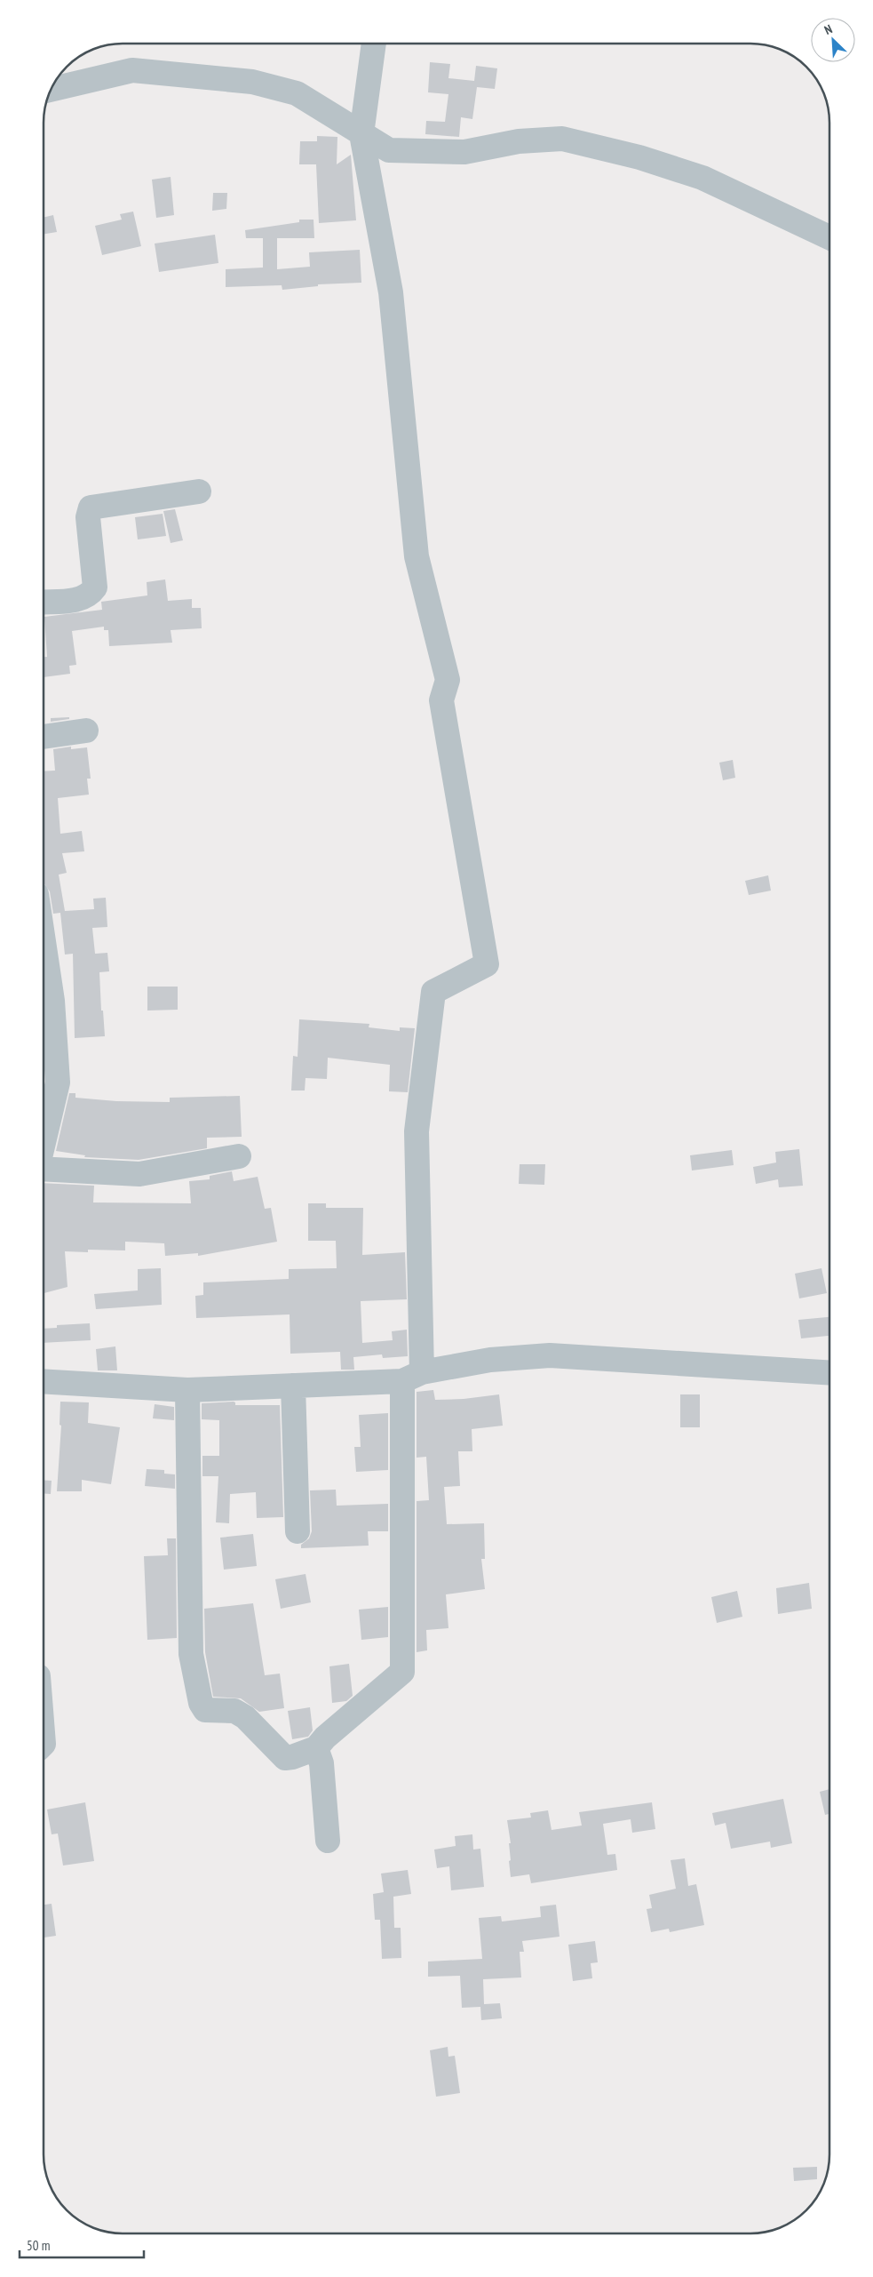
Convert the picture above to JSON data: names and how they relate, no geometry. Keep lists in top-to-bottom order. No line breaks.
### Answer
{"scale_bar":"50 m","north":"top left"}
